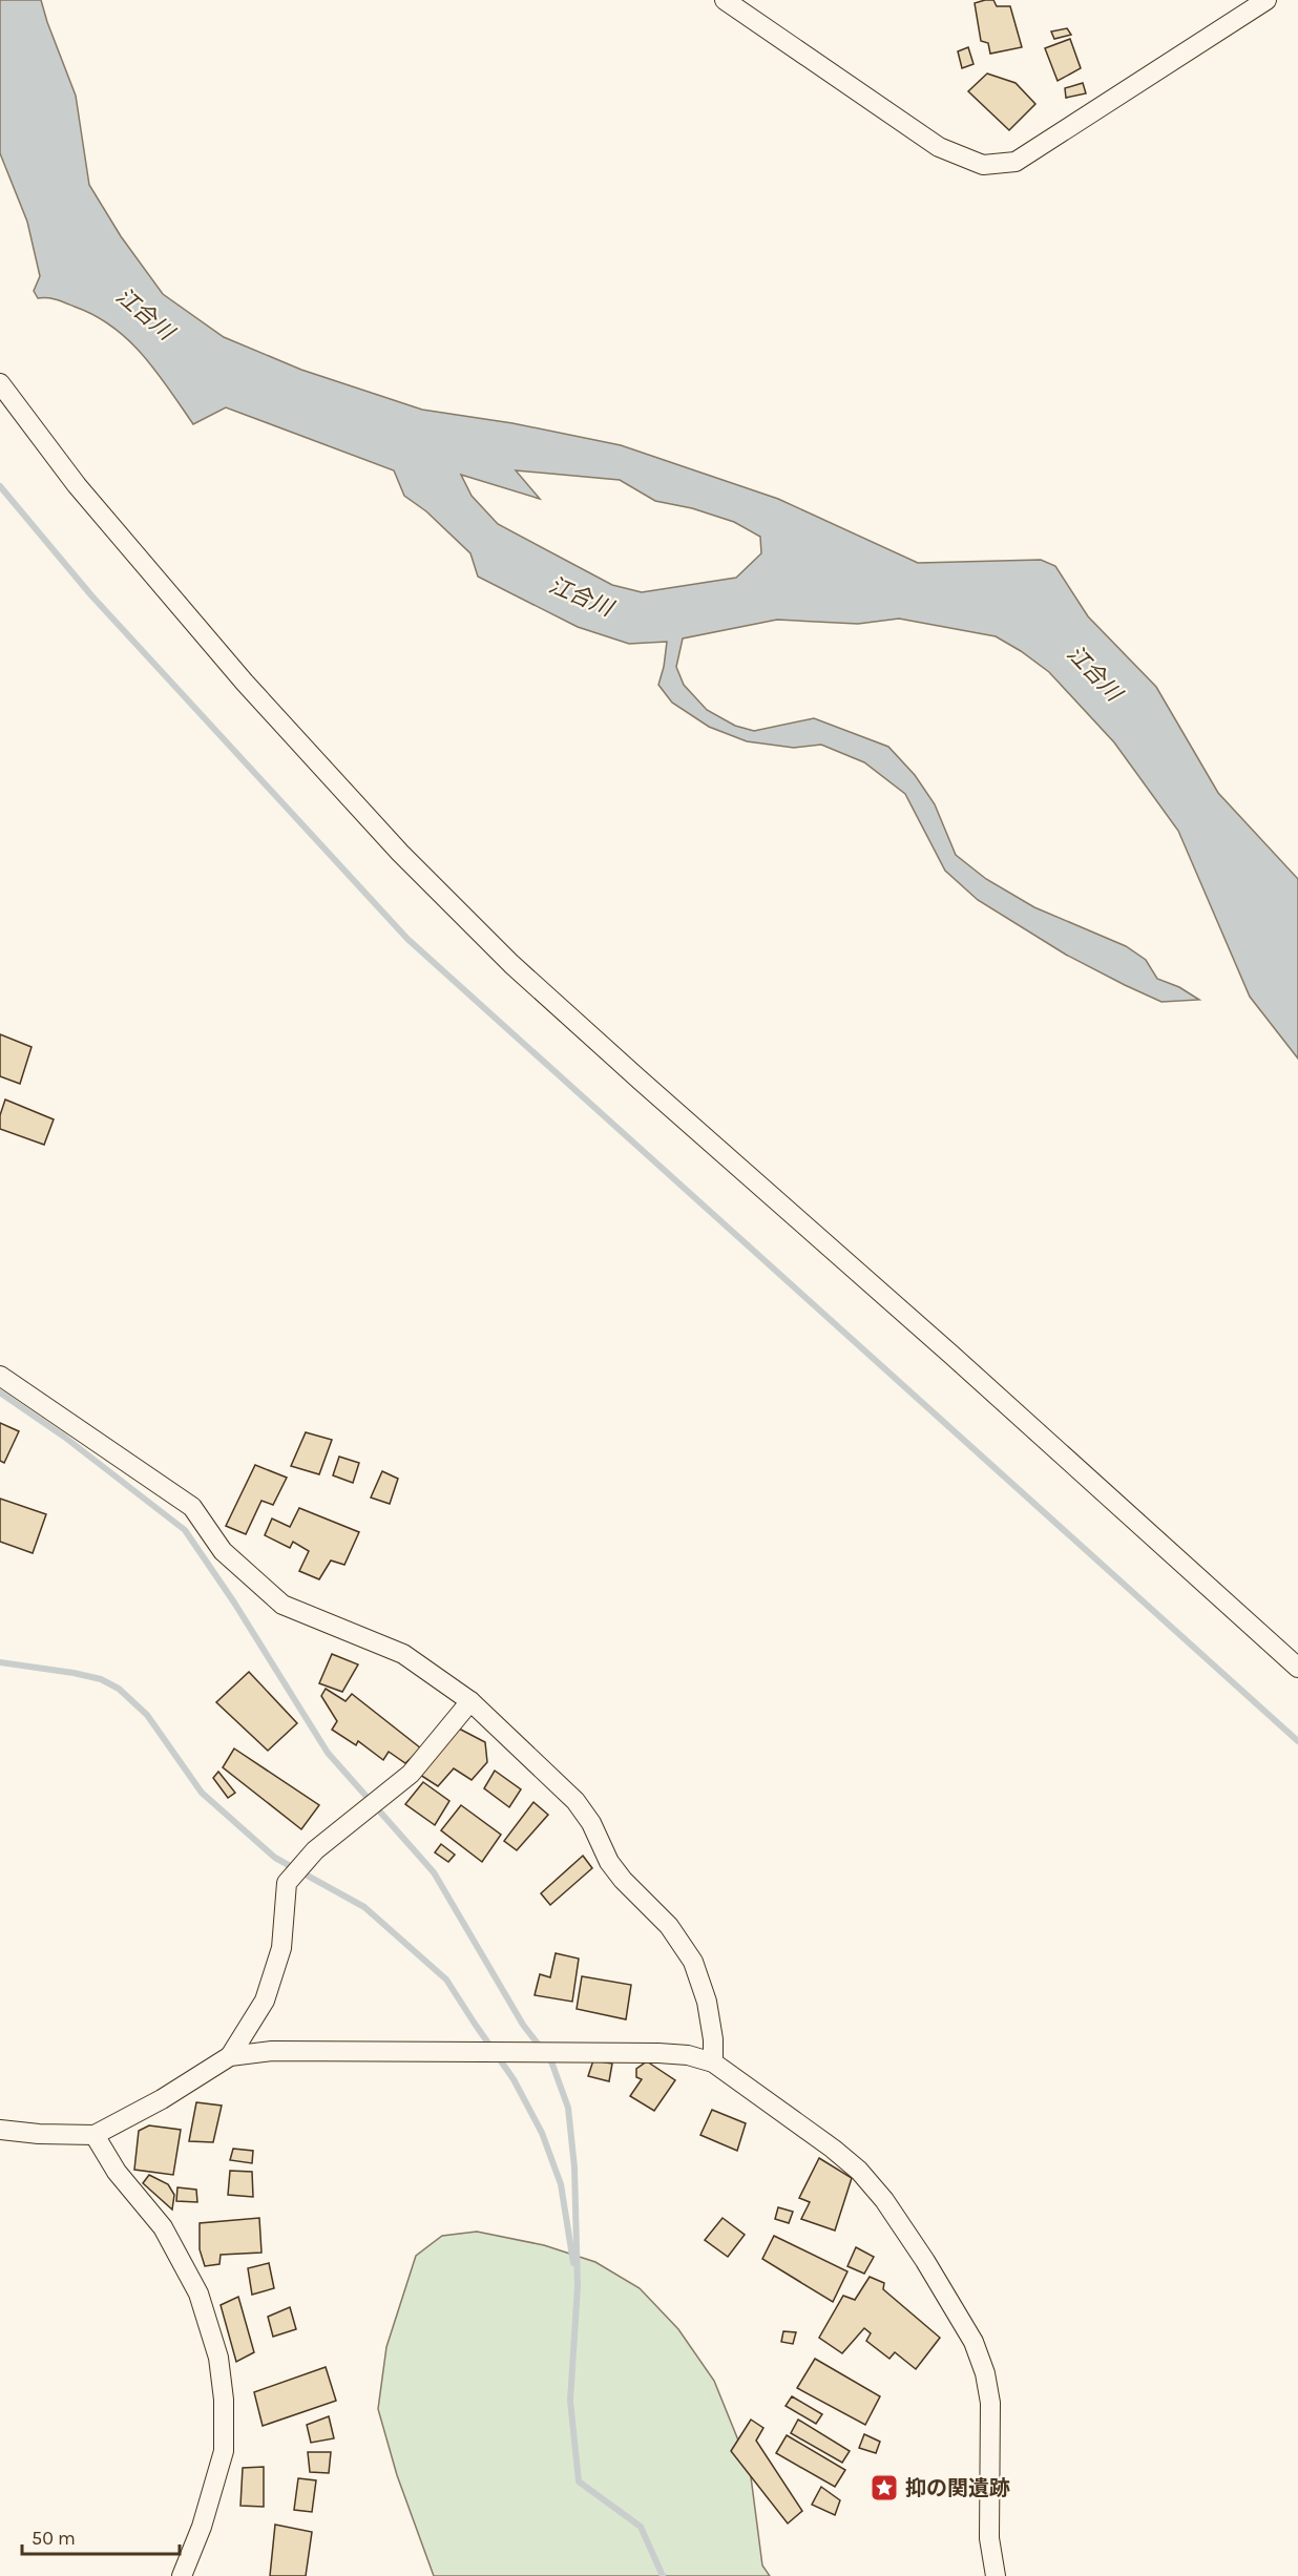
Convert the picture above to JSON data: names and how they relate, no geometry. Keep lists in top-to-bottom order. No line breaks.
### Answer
{"water":["江合川"],"places":{"place":["抑の関遺跡"]},"scale_bar":"50 m"}
